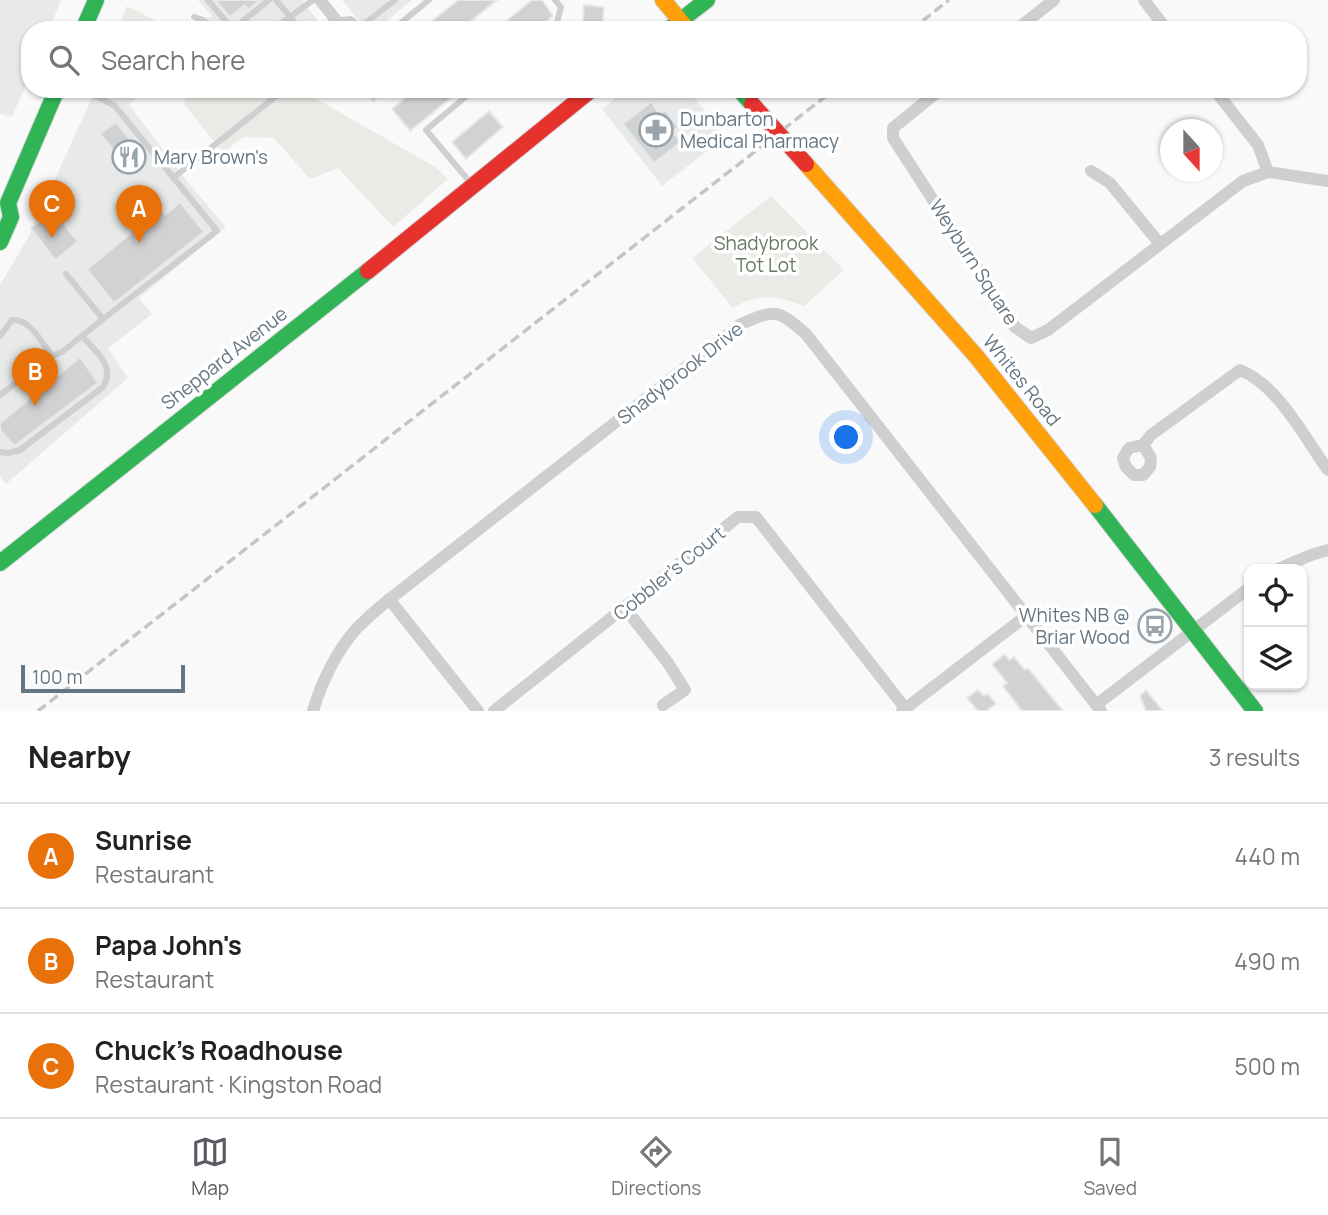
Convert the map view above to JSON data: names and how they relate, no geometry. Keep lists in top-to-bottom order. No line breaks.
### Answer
{"streets":{"main road":["Sheppard Avenue","Whites Road"],"street":["Weyburn Square","Shadybrook Drive","Cobbler's Court"]},"parks":["Shadybrook Tot Lot"],"places":{"pharmacy":["Dunbarton Medical Pharmacy"],"restaurant":["Mary Brown's"],"bus stop":["Whites NB @ Briar Wood"]},"scale_bar":"100 m","north":"bottom","page":{"search":"Search here","pins":["C","A","B"],"scale":"100 m","heading":["Nearby","3 results"],"list":[{"mark":"A","name":"Sunrise","note":"Restaurant","value":"440 m"},{"mark":"B","name":"Papa John's","note":"Restaurant","value":"490 m"},{"mark":"C","name":"Chuck's Roadhouse","note":"Restaurant · Kingston Road","value":"500 m"}],"nav":["Map","Directions","Saved"]}}
